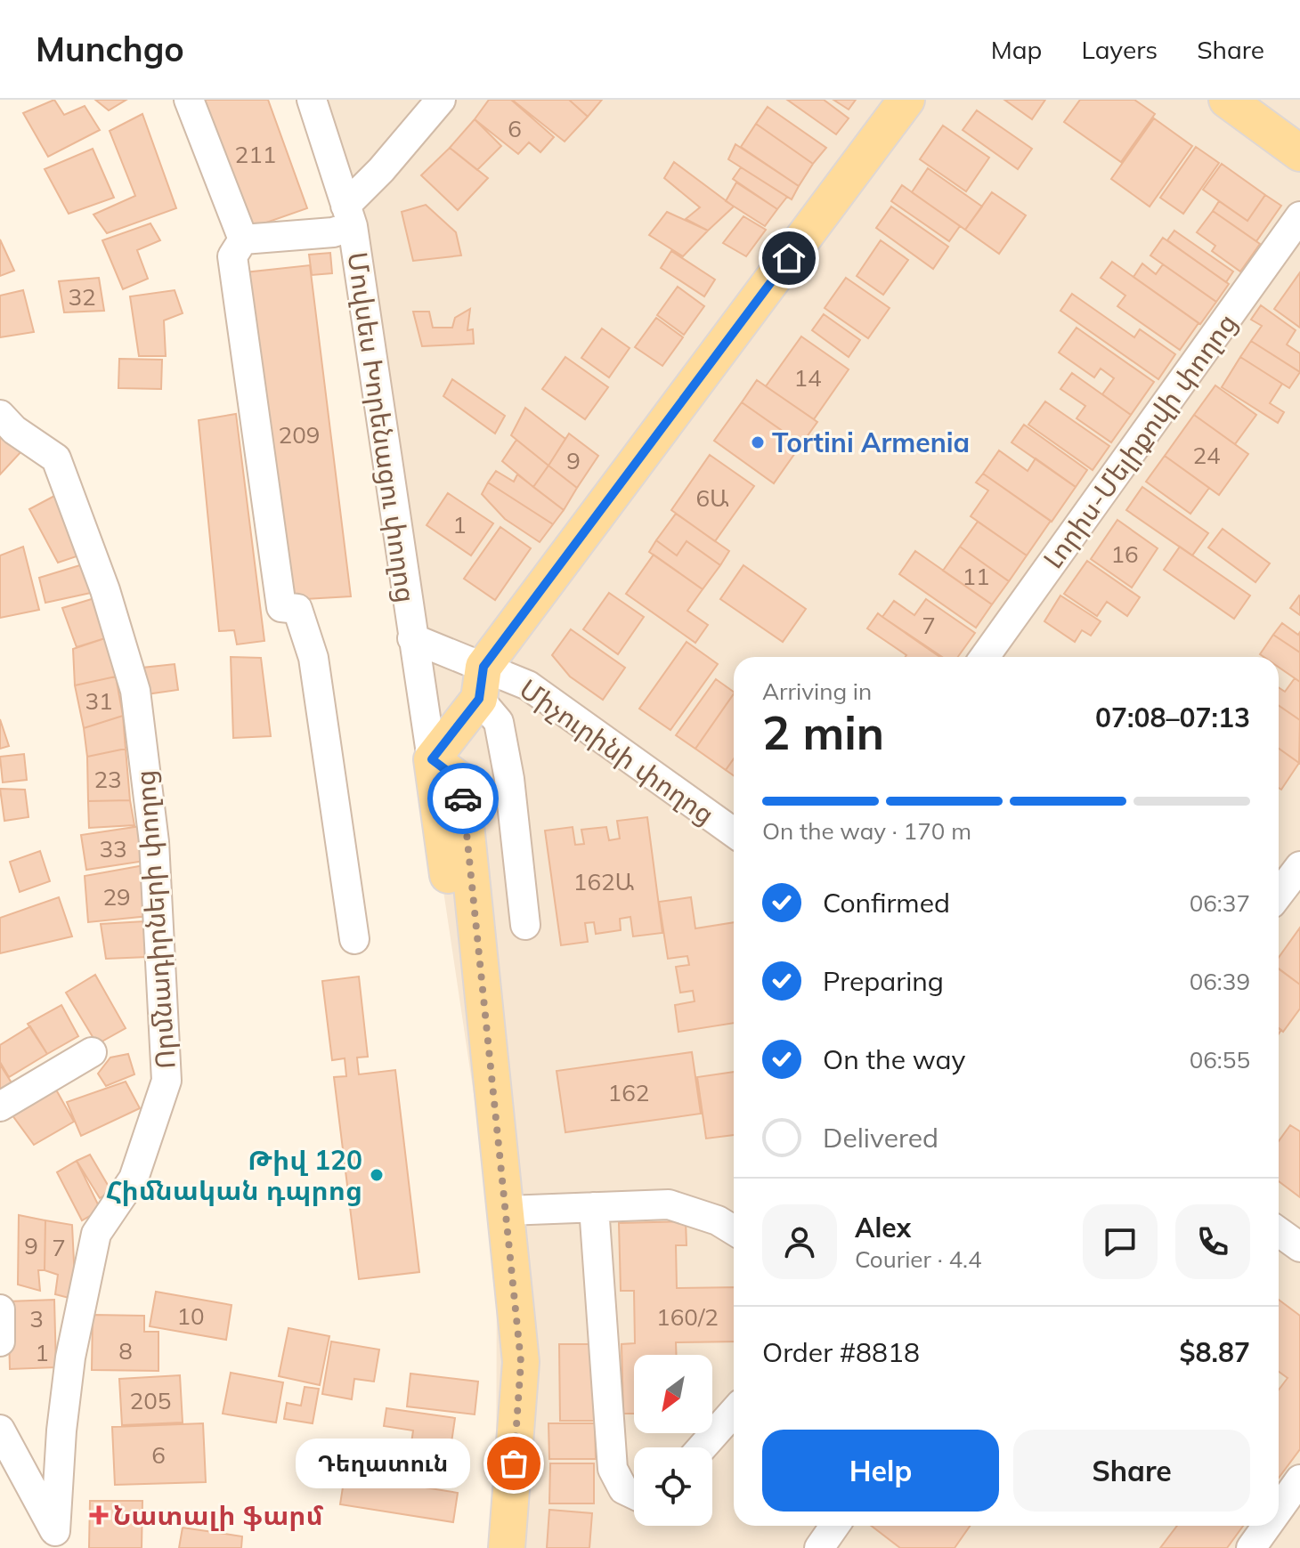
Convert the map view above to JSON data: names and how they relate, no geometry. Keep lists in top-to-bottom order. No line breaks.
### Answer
{"streets":{"main road":["Մովսես Խորենացու փողոց"],"street":["Լորիս-Մելիքովի փողոց","Միչուրինի փողոց","Որմնադիրների փողոց"]},"crossings":[["Մովսես Խորենացու փողոց","Միչուրինի փողոց"]],"places":{"other":["Tortini Armenia","Թիվ 120 Հիմնական դպրոց","Դեղատուն"],"health":["Նատալի ֆարմ"]},"house_numbers":["6","211","32","14","209","24","9","6Ա","1","16","11","7","31","23","33","162Ա","29","162","9","7","10","160/2","3","8","1","205","6"],"north":"bottom left","page":{"header":"Munchgo","nav":["Map","Layers","Share"],"heading":["2 min","Arriving in","07:08–07:13"],"panel":["Alex","Courier · 4.4","Order #8818","$8.87"],"bar":"On the way · 170 m","list":[["Confirmed","06:37"],["Preparing","06:39"],["On the way","06:55"],"Delivered"],"buttons":["Help","Share"],"bubble":"Դեղատուն"}}
